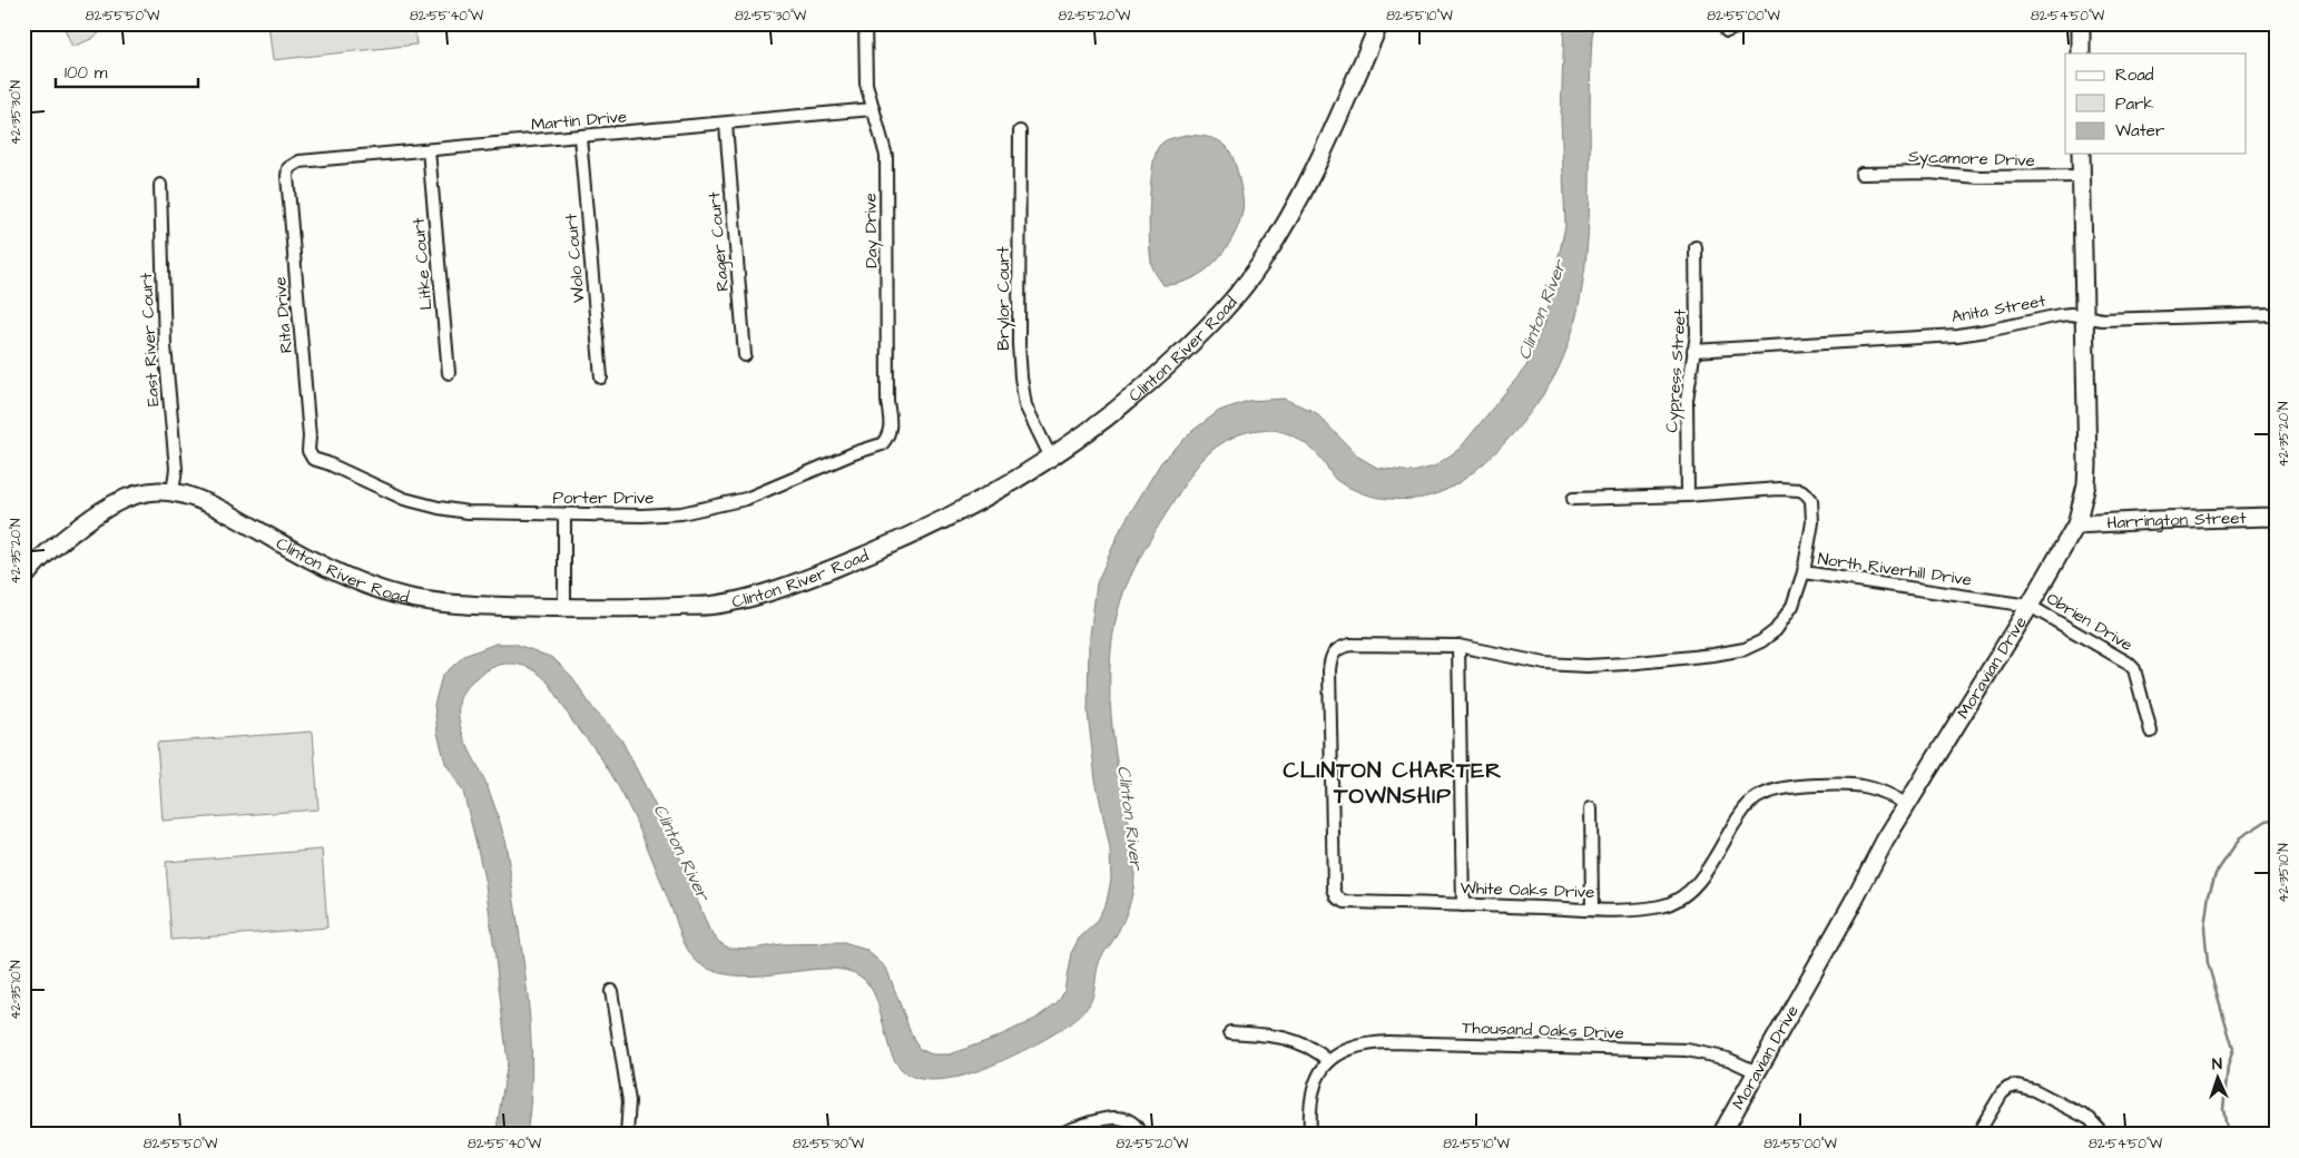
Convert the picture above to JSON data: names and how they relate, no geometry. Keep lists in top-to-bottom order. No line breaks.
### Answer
{"streets":{"street":["Martin Drive","Sycamore Drive","Day Drive","Rager Court","Wolo Court","Litke Court","Brylor Court","Anita Street","Rita Drive","East River Court","Clinton River Road","Cypress Street","Porter Drive","Harrington Street","North Riverhill Drive","Obrien Drive","Moravian Drive","White Oaks Drive","Thousand Oaks Drive"]},"crossings":[["Martin Drive","Day Drive"],["Martin Drive","Rager Court"],["Martin Drive","Wolo Court"],["Martin Drive","Litke Court"],["Martin Drive","Rita Drive"],["Sycamore Drive","Moravian Drive"],["Day Drive","Porter Drive"],["Brylor Court","Clinton River Road"],["Anita Street","Cypress Street"],["Anita Street","Moravian Drive"],["Rita Drive","Porter Drive"],["East River Court","Clinton River Road"],["Cypress Street","North Riverhill Drive"],["Harrington Street","Moravian Drive"],["North Riverhill Drive","Obrien Drive"],["North Riverhill Drive","Moravian Drive"],["Obrien Drive","Moravian Drive"],["Moravian Drive","White Oaks Drive"],["Moravian Drive","Thousand Oaks Drive"]],"districts":["CLINTON CHARTER TOWNSHIP"],"water":["Clinton River"],"legend":["Road","Park","Water"],"scale_bar":"100 m","north":"top","coordinates":["82°55'50\"W","82°55'40\"W","82°55'30\"W","82°55'20\"W","82°55'10\"W","82°55'00\"W","82°54'50\"W","42°35'30\"N","42°35'20\"N","42°35'10\"N"]}
